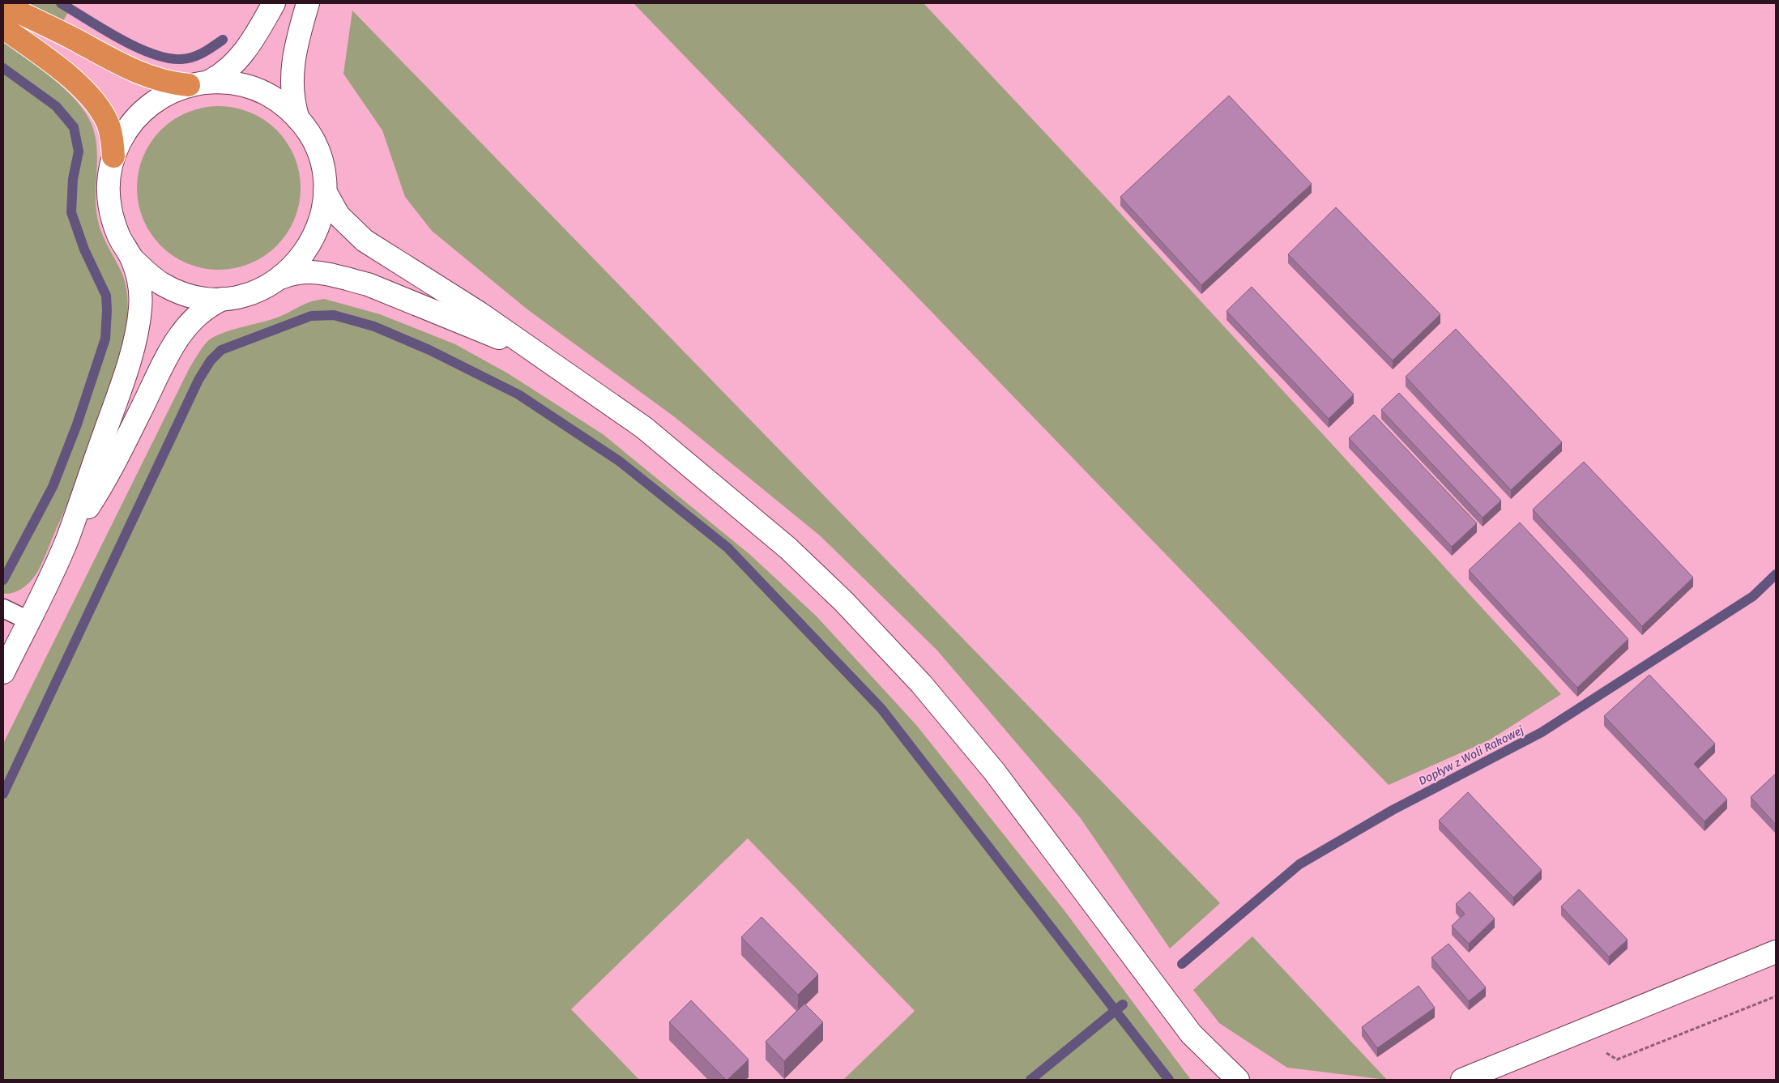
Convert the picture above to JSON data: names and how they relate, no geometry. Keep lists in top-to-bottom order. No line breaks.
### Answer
{"water":["Dopływ z Woli Rakowej"]}
